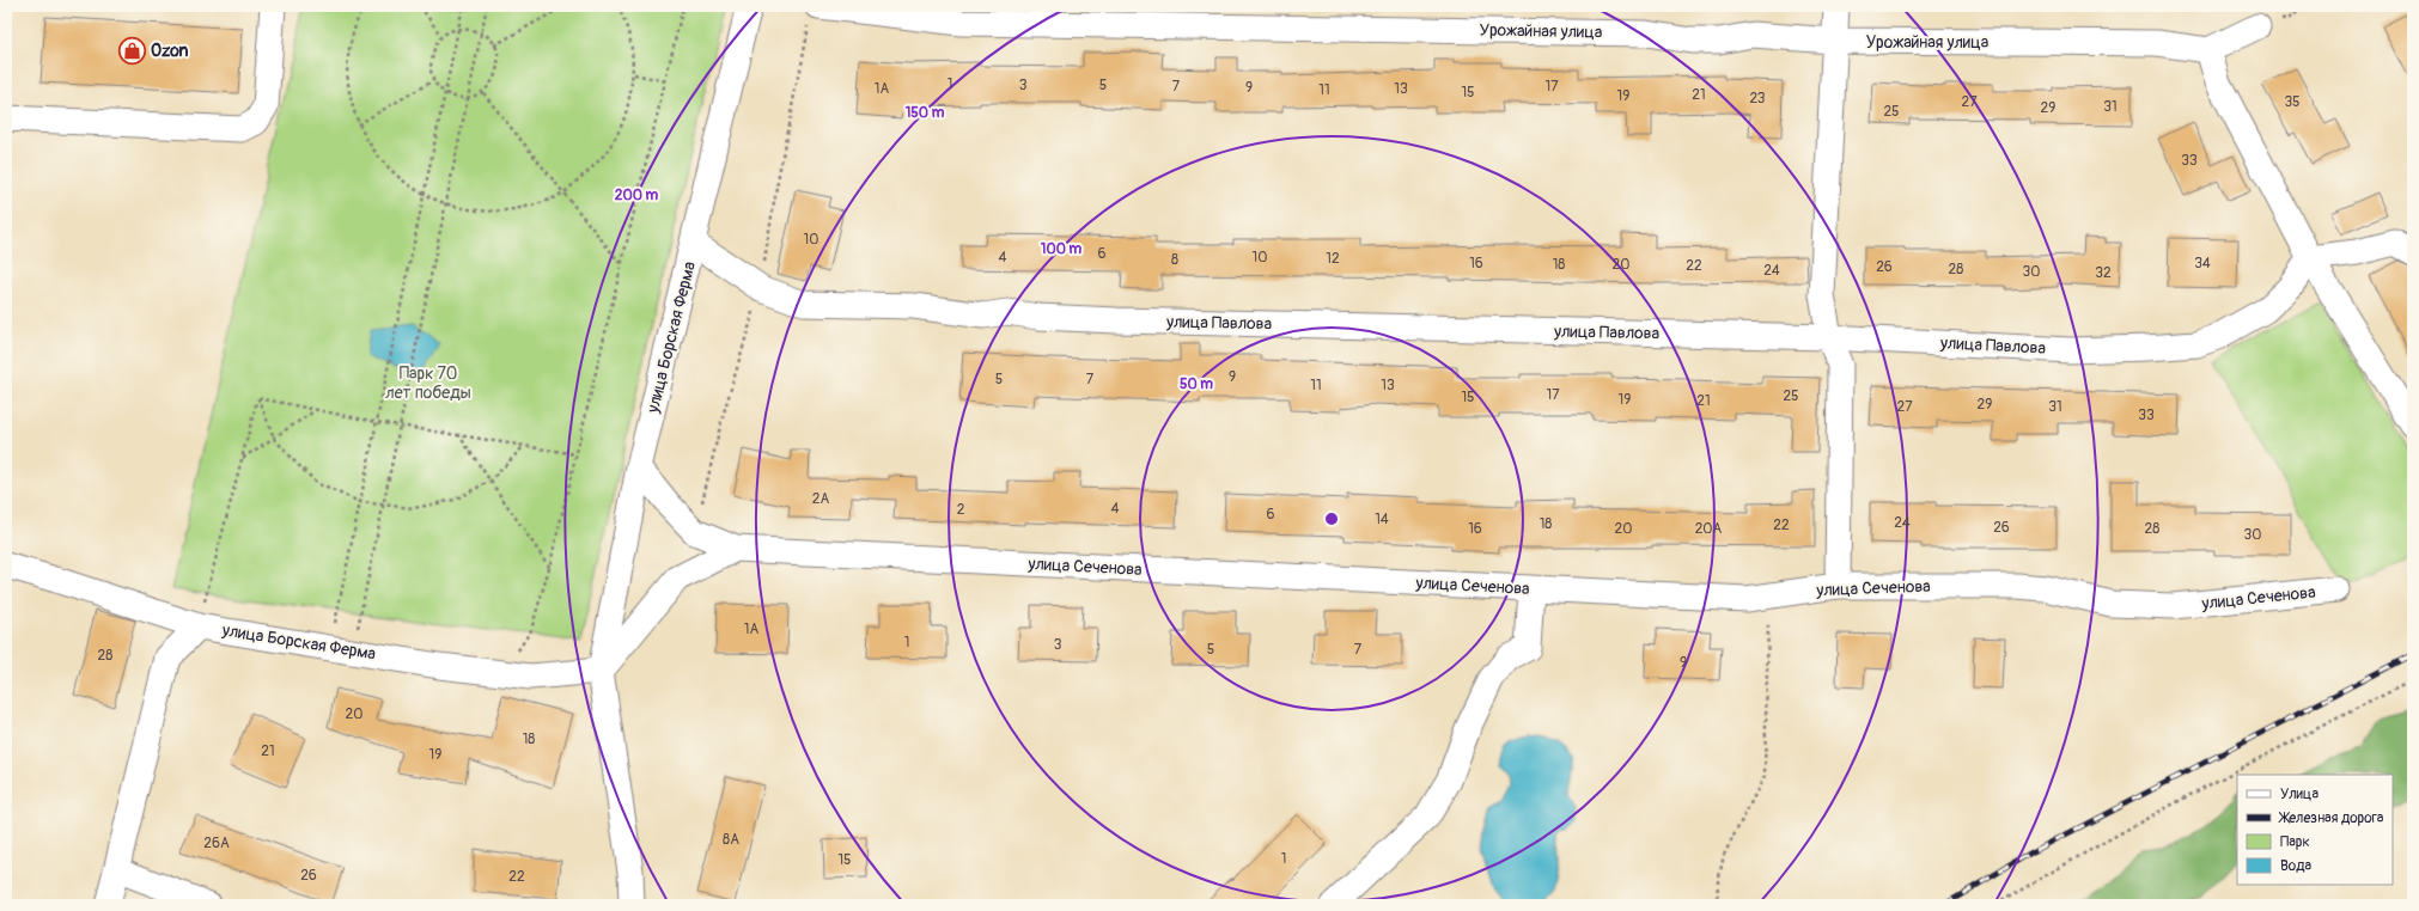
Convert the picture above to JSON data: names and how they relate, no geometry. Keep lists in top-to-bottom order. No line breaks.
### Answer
{"streets":{"street":["Урожайная улица","улица Павлова","улица Борская Ферма","улица Сеченова"]},"crossings":[["улица Павлова","улица Борская Ферма"],["улица Борская Ферма","улица Сеченова"]],"parks":["Парк 70 лет победы"],"places":{"shop":["Ozon"]},"house_numbers":["1","3","5","7","17","9","1А","13","11","15","21","19","23","27","35","31","29","25","33","10","6","4","10","12","8","16","34","18","20","22","26","28","24","30","32","9","5","7","11","13","17","25","15","19","21","29","27","31","33","2А","4","2","6","14","24","18","22","26","16","20","20А","28","30","1А","1","3","5","7","28","9","20","18","21","19","8А","26А","1","15","26","22"],"legend":["Улица","Железная дорога","Парк","Вода"],"rings":["150 m","200 m","100 m","50 m"]}
